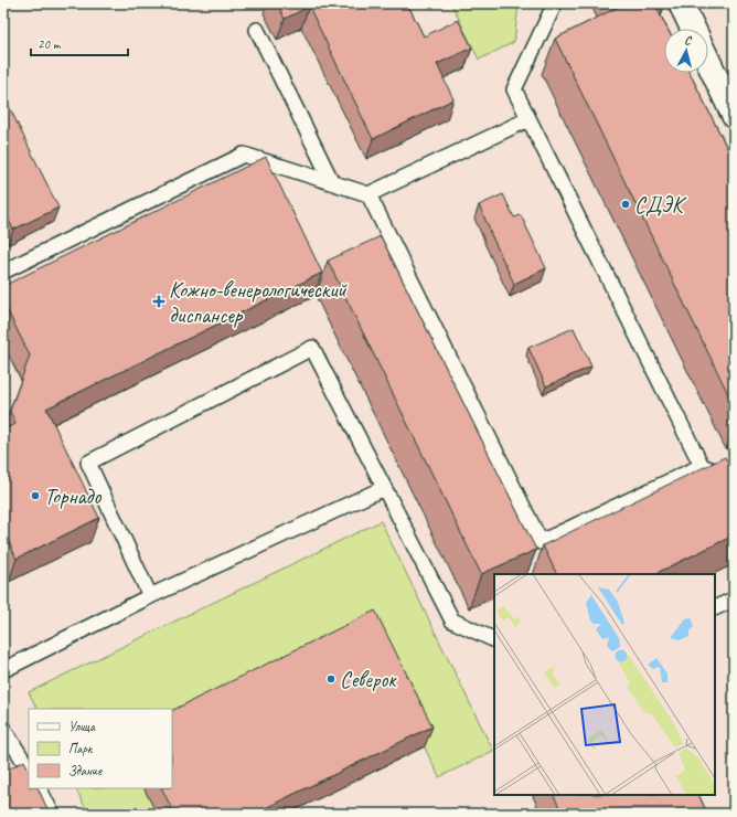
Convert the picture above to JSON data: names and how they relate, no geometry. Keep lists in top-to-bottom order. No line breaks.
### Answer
{"places":{"other":["СДЭК","Торнадо","Северок"],"health":["Кожно-венерологический диспансер"]},"legend":["Улица","Парк","Здание"],"scale_bar":"20 m","north":"top"}
